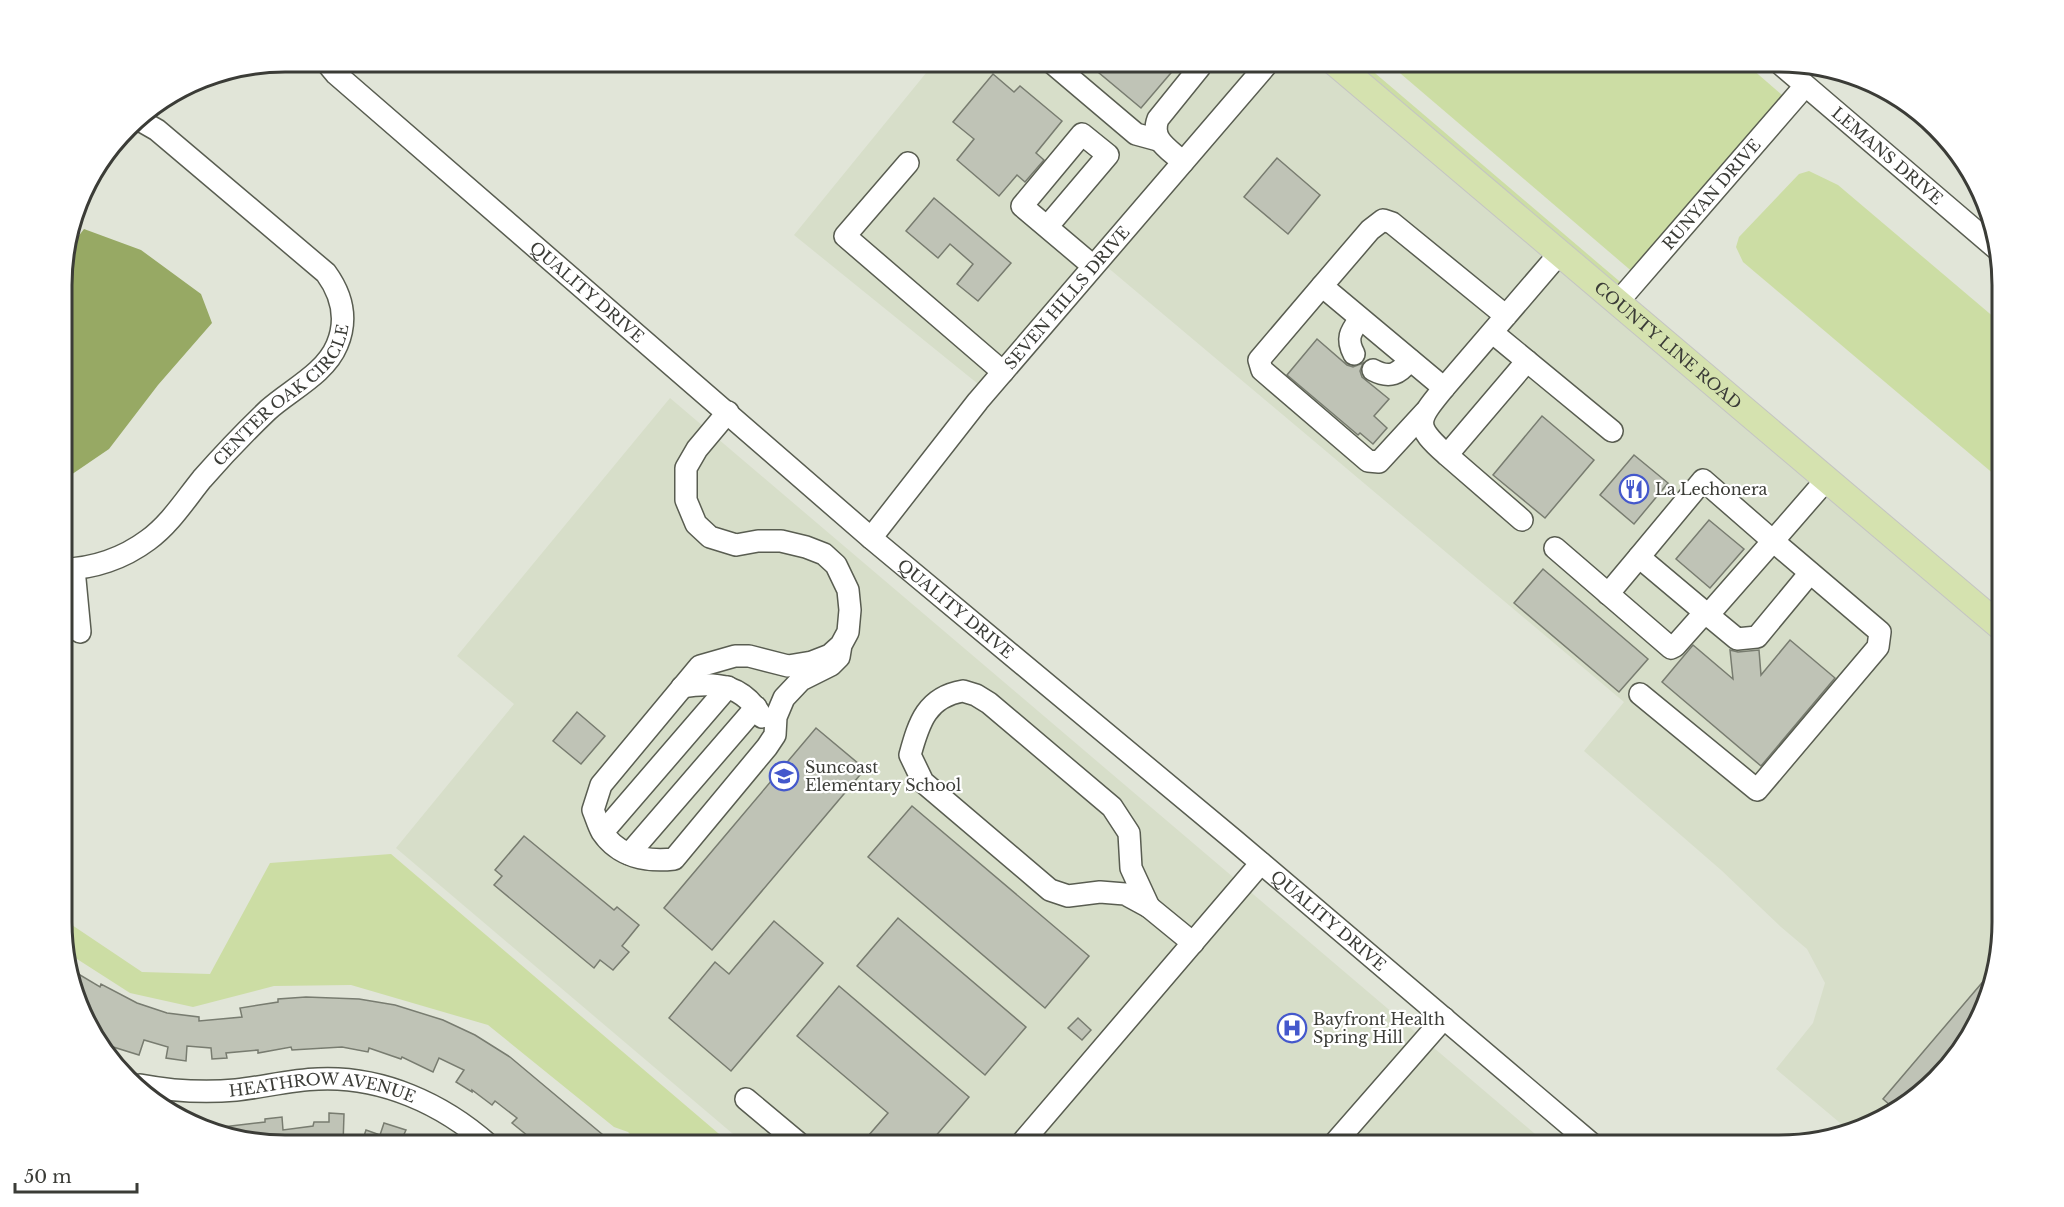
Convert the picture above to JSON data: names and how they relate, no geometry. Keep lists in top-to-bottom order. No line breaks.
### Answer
{"streets":{"main road":["COUNTY LINE ROAD"],"street":["LEMANS DRIVE","RUNYAN DRIVE","QUALITY DRIVE","SEVEN HILLS DRIVE","CENTER OAK CIRCLE","HEATHROW AVENUE"]},"crossings":[["LEMANS DRIVE","RUNYAN DRIVE"],["RUNYAN DRIVE","COUNTY LINE ROAD"],["QUALITY DRIVE","SEVEN HILLS DRIVE"]],"places":{"restaurant":["La Lechonera"],"school or university":["Suncoast Elementary School"],"hospital":["Bayfront Health Spring Hill"]},"scale_bar":"50 m"}
